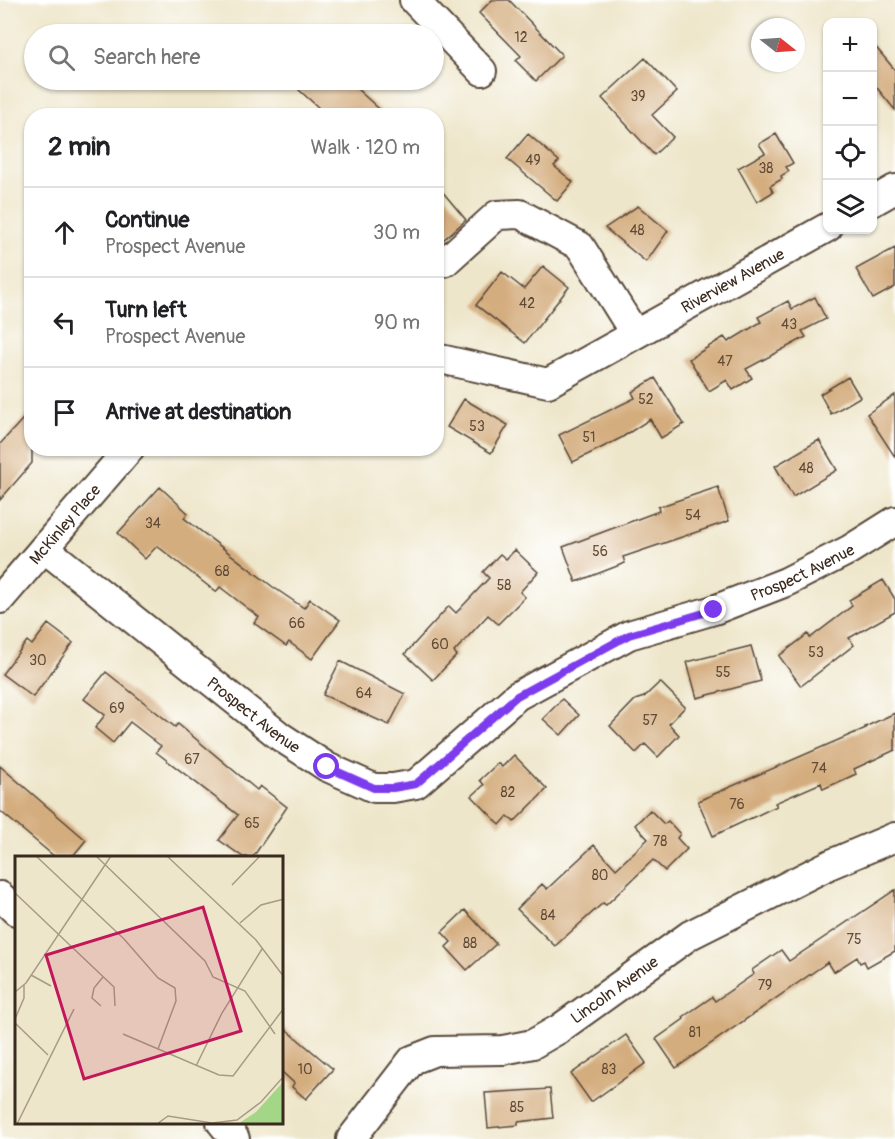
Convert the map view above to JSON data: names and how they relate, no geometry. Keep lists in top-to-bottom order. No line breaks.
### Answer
{"streets":{"street":["Riverview Avenue","McKinley Place","Prospect Avenue","Lincoln Avenue"]},"crossings":[["McKinley Place","Prospect Avenue"]],"house_numbers":["12","39","49","38","48","42","43","47","52","53","51","48","54","34","56","68","58","66","60","53","30","55","64","69","57","67","74","82","76","65","78","80","84","75","88","79","81","10","83","85"],"north":"right","page":{"map_buttons":["+","−"],"search":"Search here","heading":["2 min","Walk · 120 m"],"list":[["Continue","Prospect Avenue","30 m"],["Turn left","Prospect Avenue","90 m"],"Arrive at destination"]}}
